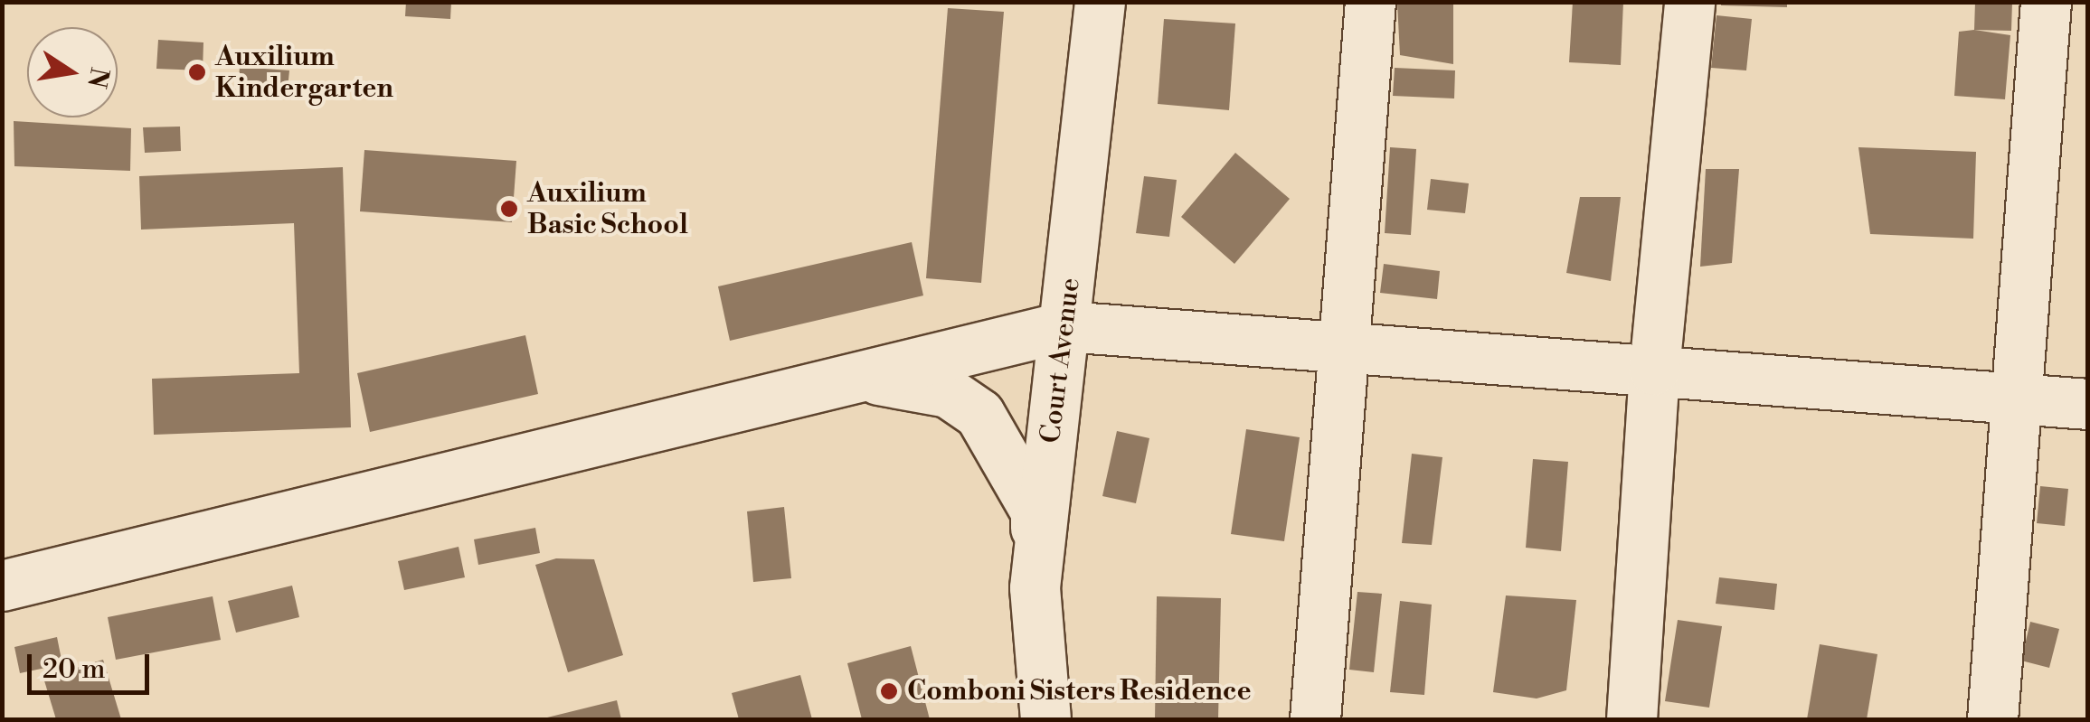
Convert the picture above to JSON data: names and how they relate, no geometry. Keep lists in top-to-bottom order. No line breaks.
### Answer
{"streets":{"street":["Court Avenue"]},"places":["Auxilium Kindergarten","Auxilium Basic School","Comboni Sisters Residence"],"scale_bar":"20 m","north":"right"}
